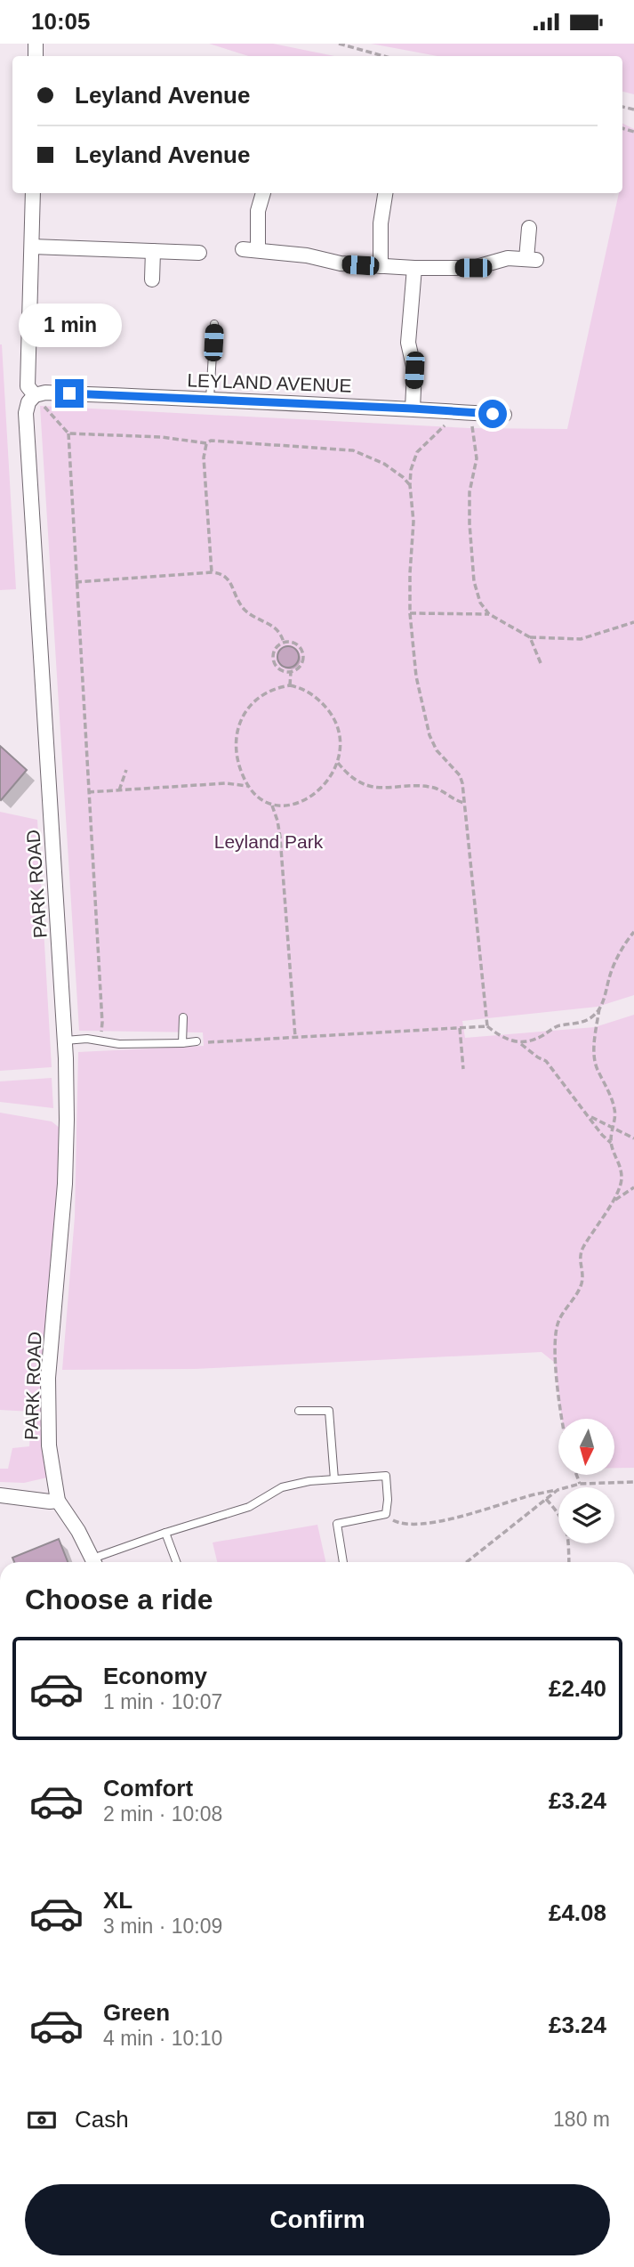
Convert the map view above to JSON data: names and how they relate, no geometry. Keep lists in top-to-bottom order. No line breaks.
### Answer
{"streets":{"street":["LEYLAND AVENUE","PARK ROAD"]},"crossings":[["LEYLAND AVENUE","PARK ROAD"]],"parks":["Leyland Park"],"north":"bottom","page":{"status":"10:05","banner":["Leyland Avenue","Leyland Avenue"],"bubble":"1 min","heading":"Choose a ride","list":[{"name":"Economy","note":"1 min · 10:07","value":"£2.40"},{"name":"Comfort","note":"2 min · 10:08","value":"£3.24"},{"name":"XL","note":"3 min · 10:09","value":"£4.08"},{"name":"Green","note":"4 min · 10:10","value":"£3.24"}],"pay":["Cash","180 m"],"buttons":"Confirm"}}
